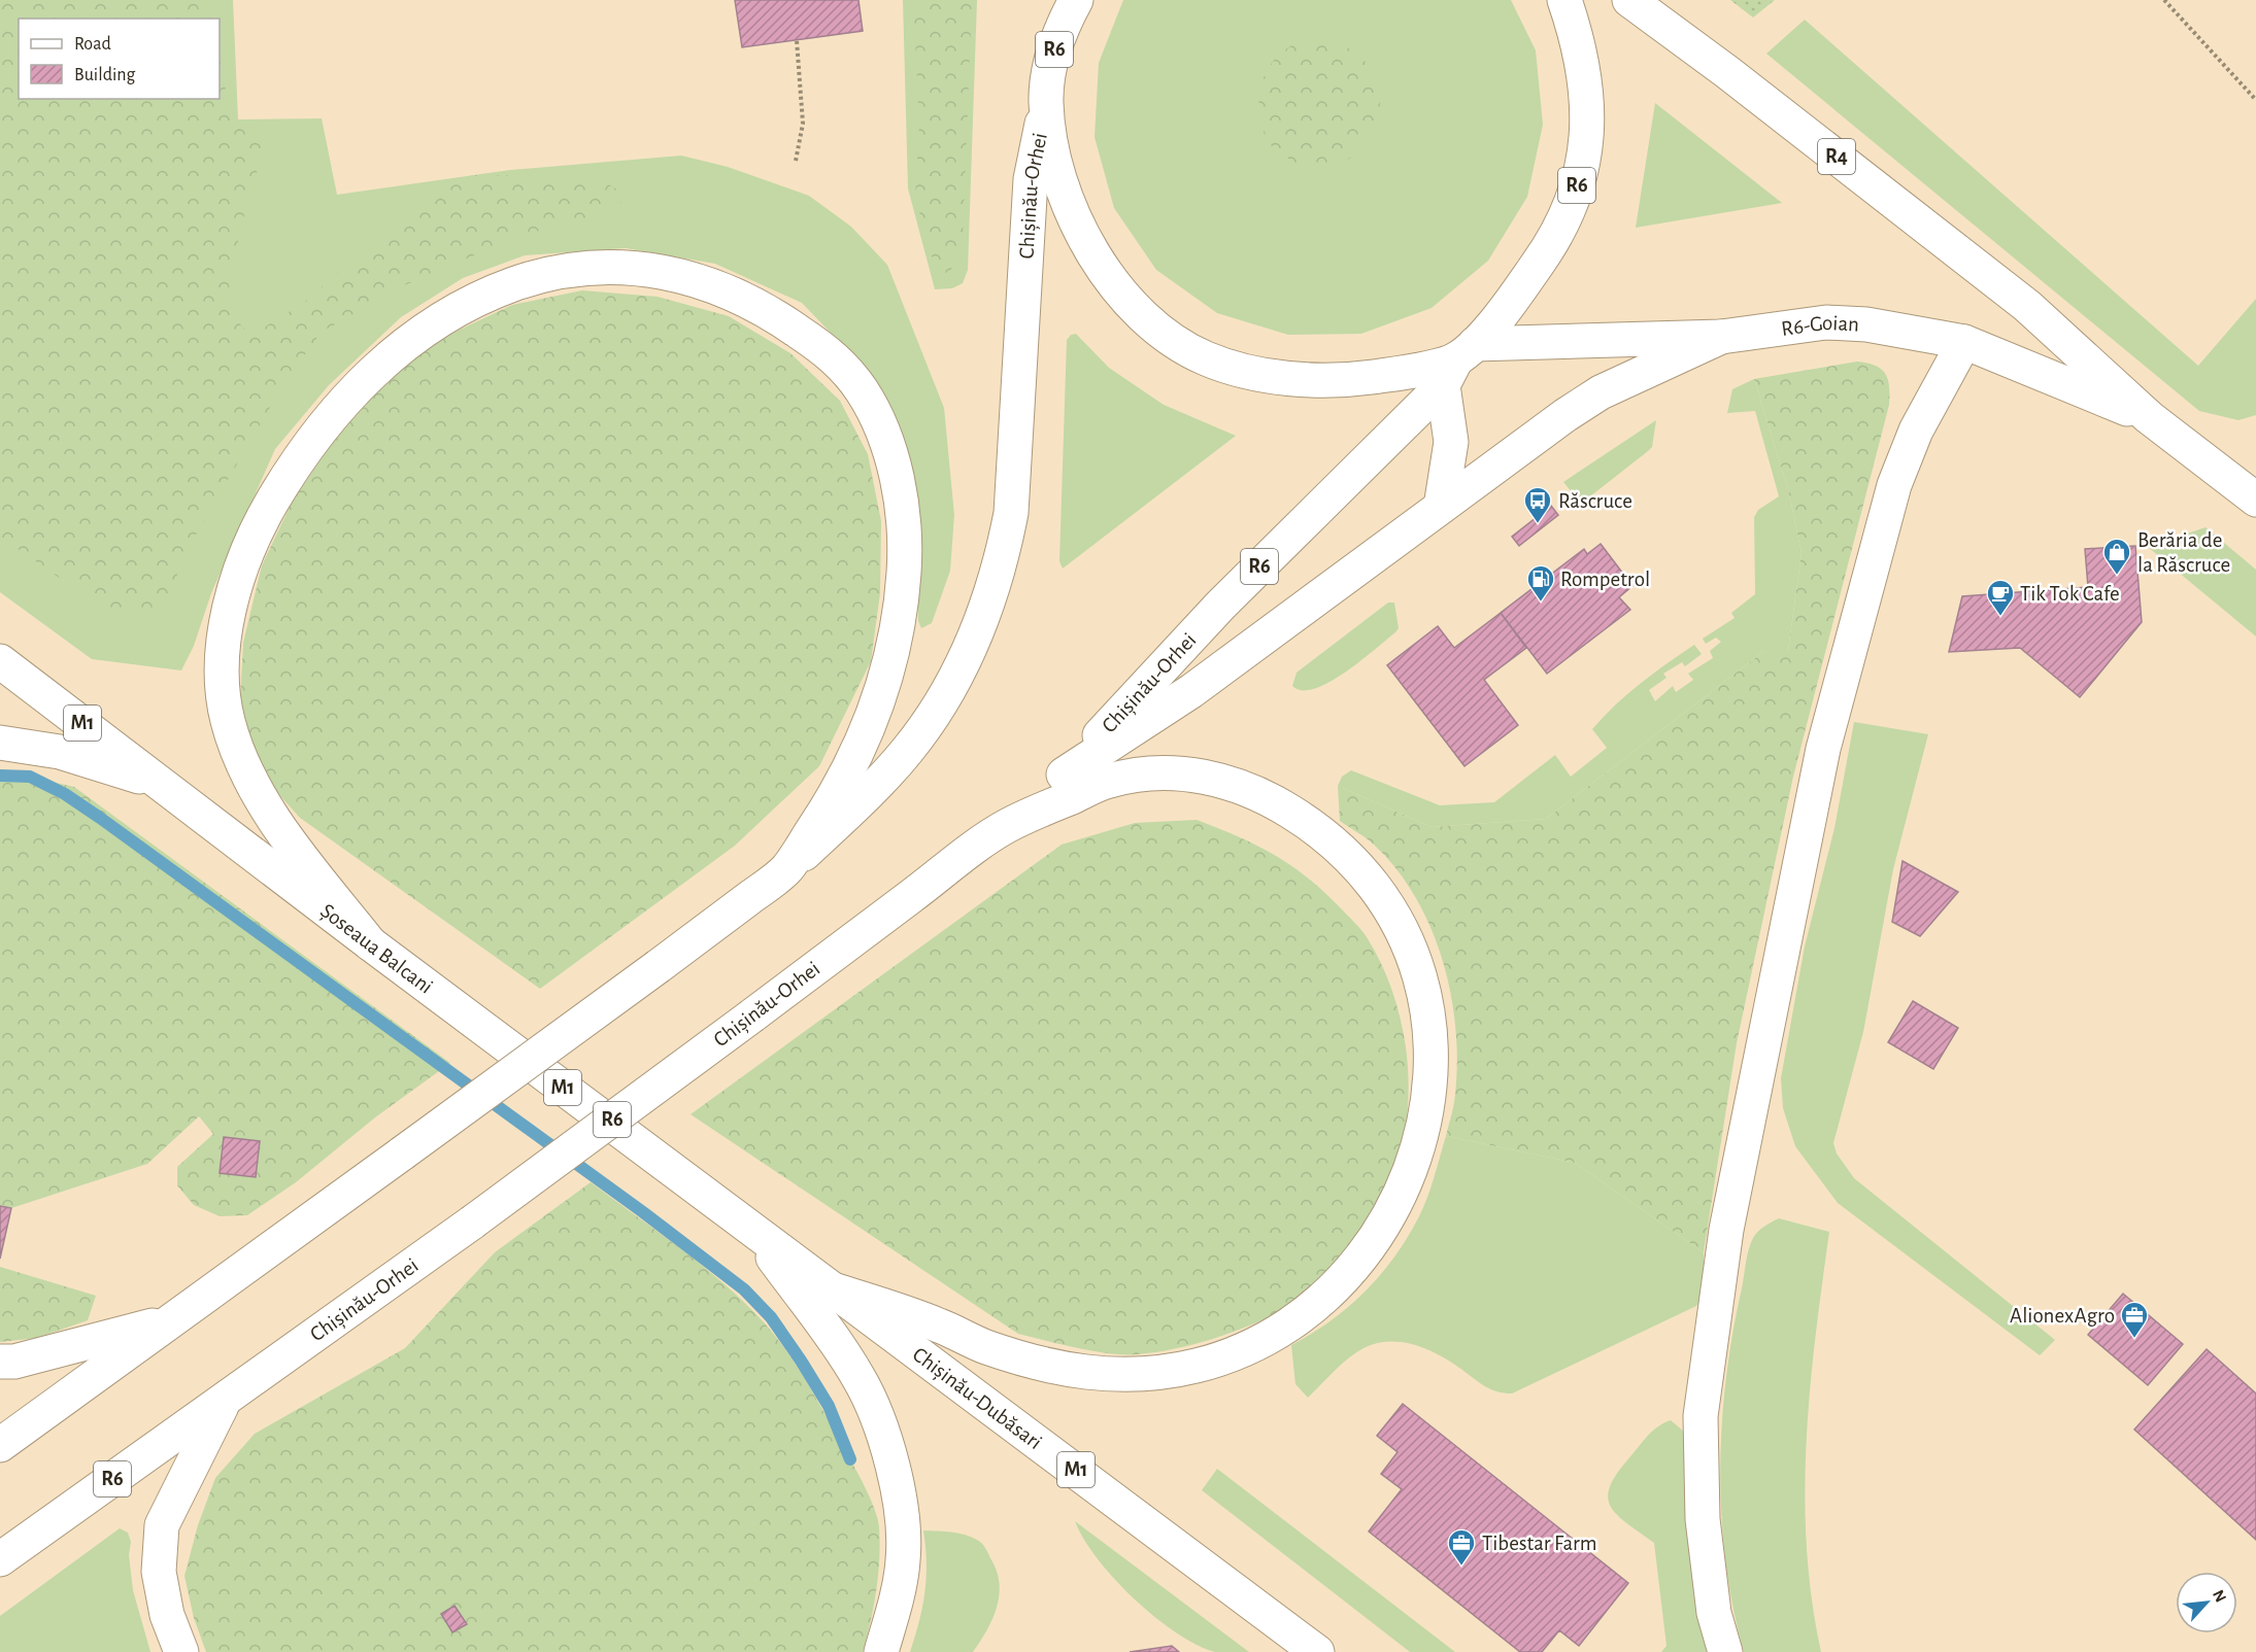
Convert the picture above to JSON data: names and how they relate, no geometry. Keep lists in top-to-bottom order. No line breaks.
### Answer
{"streets":{"main road":["R6","R4","Chișinău-Orhei","R6-Goian","M1","Șoseaua Balcani","Chișinău-Dubăsari"]},"crossings":[["R6","Chișinău-Orhei"],["R6","R6-Goian"],["Chișinău-Orhei","R6-Goian"],["Șoseaua Balcani","Chișinău-Dubăsari"]],"places":{"bus stop":["Răscruce"],"shop":["Berăria de la Răscruce"],"fuel station":["Rompetrol"],"cafe":["Tik Tok Cafe"],"office":["AlionexAgro","Tibestar Farm"]},"legend":["Road","Building"],"north":"top right"}
